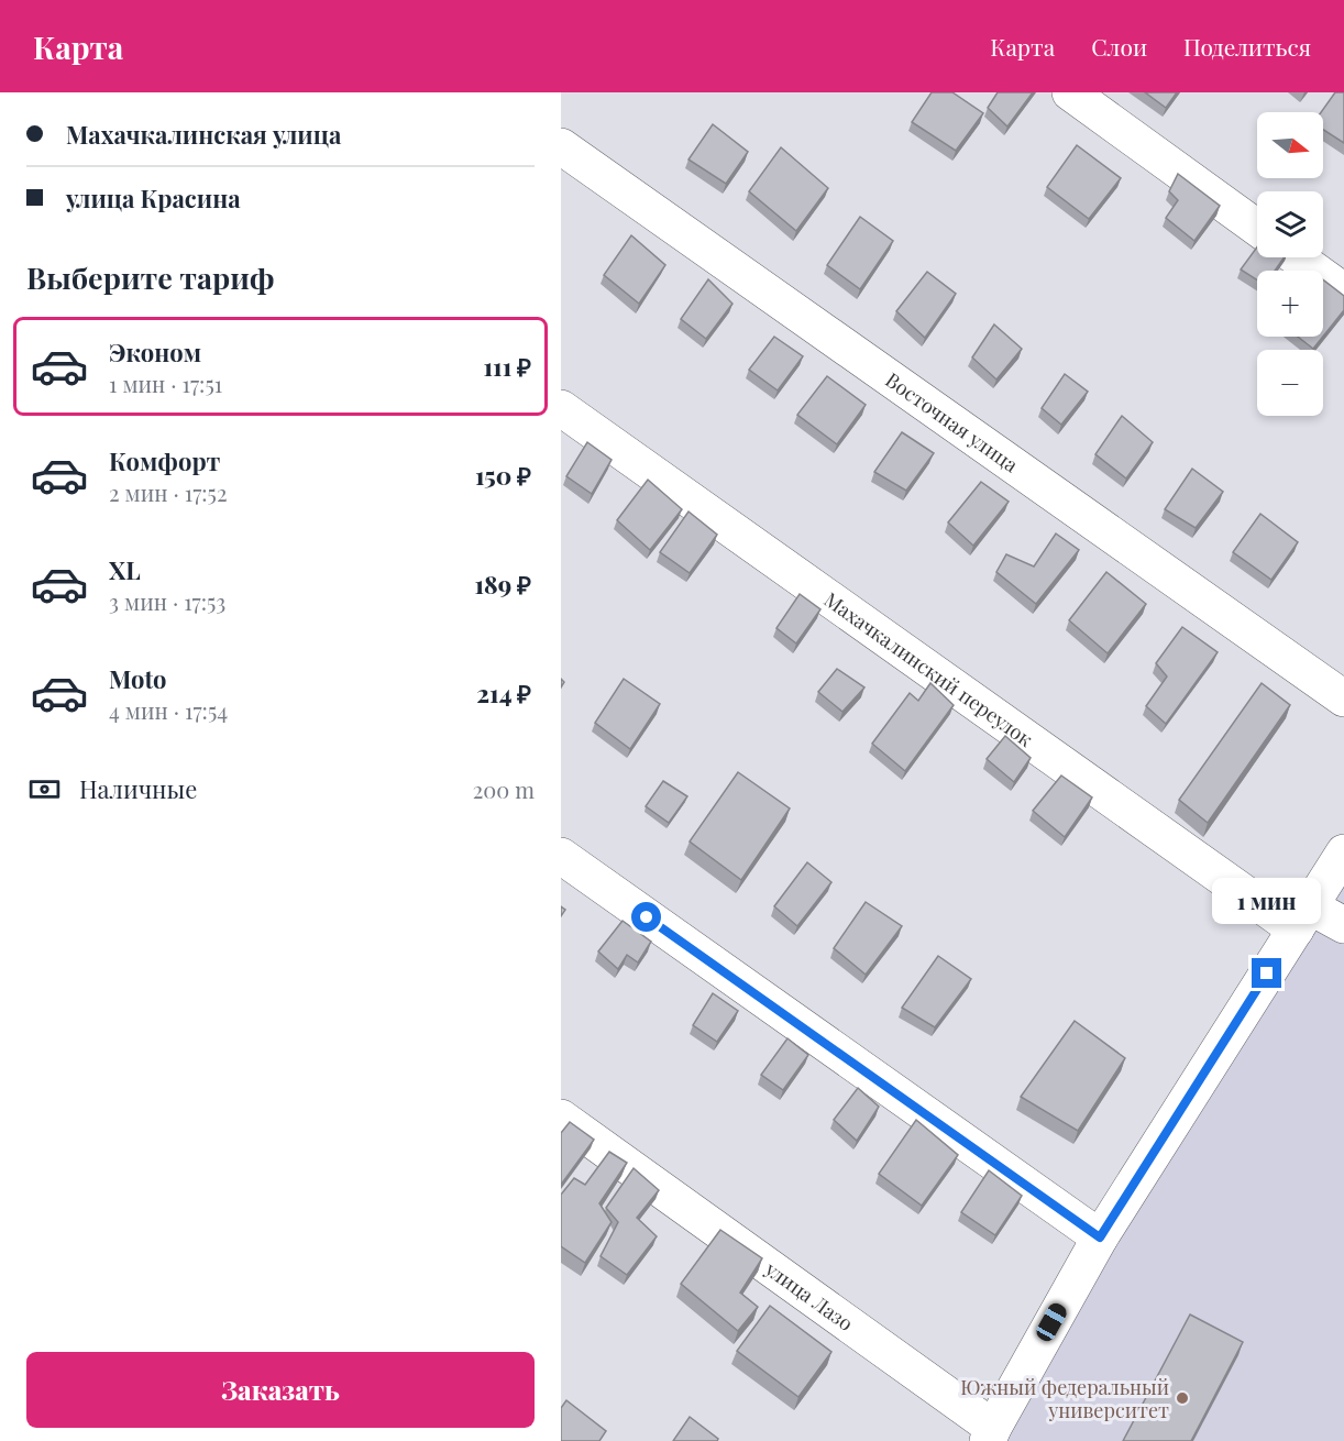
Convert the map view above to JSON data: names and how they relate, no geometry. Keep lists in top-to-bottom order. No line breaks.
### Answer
{"streets":{"street":["Восточная улица","Махачкалинский переулок","улица Лазо"]},"places":["Южный федеральный университет"],"north":"right","page":{"header":"Карта","nav":["Карта","Слои","Поделиться"],"banner":["Махачкалинская улица","улица Красина"],"map_buttons":["+","−"],"heading":"Выберите тариф","list":[{"name":"Эконом","note":"1 мин · 17:51","value":"111 ₽"},{"name":"Комфорт","note":"2 мин · 17:52","value":"150 ₽"},{"name":"XL","note":"3 мин · 17:53","value":"189 ₽"},{"name":"Moto","note":"4 мин · 17:54","value":"214 ₽"}],"pay":["Наличные","200 m"],"bubble":"1 мин","buttons":"Заказать"}}
